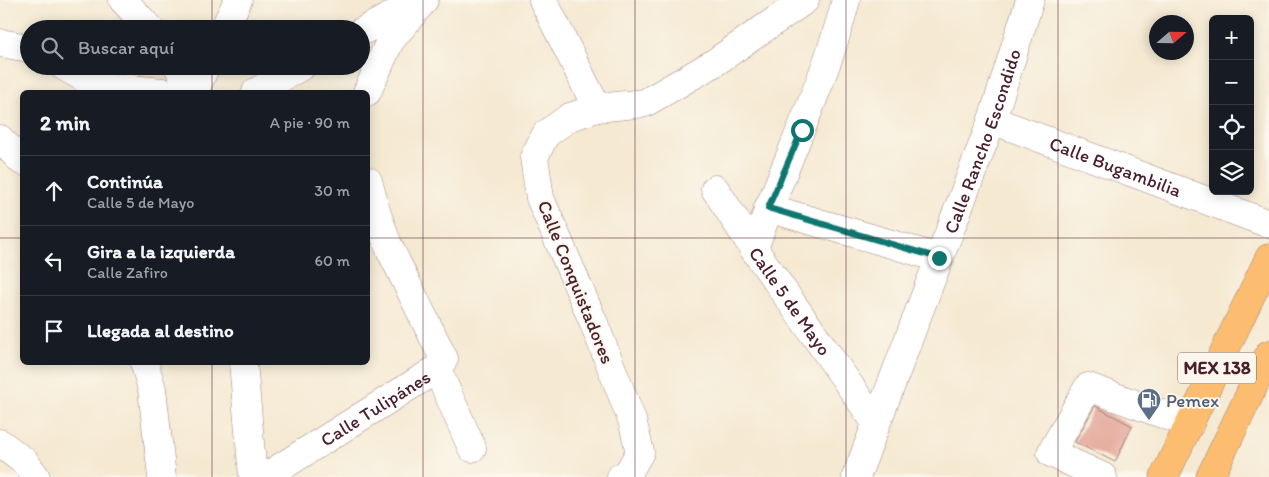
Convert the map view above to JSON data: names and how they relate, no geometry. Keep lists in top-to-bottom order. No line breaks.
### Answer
{"streets":{"main road":["MEX 138"],"street":["Calle Rancho Escondido","Calle Bugambilia","Calle Conquistadores","Calle 5 de Mayo","Calle Tulipánes"]},"crossings":[["Calle Rancho Escondido","Calle Bugambilia"],["Calle Rancho Escondido","Calle 5 de Mayo"]],"places":{"fuel station":["Pemex"]},"north":"right","page":{"map_buttons":["+","−"],"search":"Buscar aquí","heading":["2 min","A pie · 90 m"],"list":[["Continúa","Calle 5 de Mayo","30 m"],["Gira a la izquierda","Calle Zafiro","60 m"],"Llegada al destino"]}}
